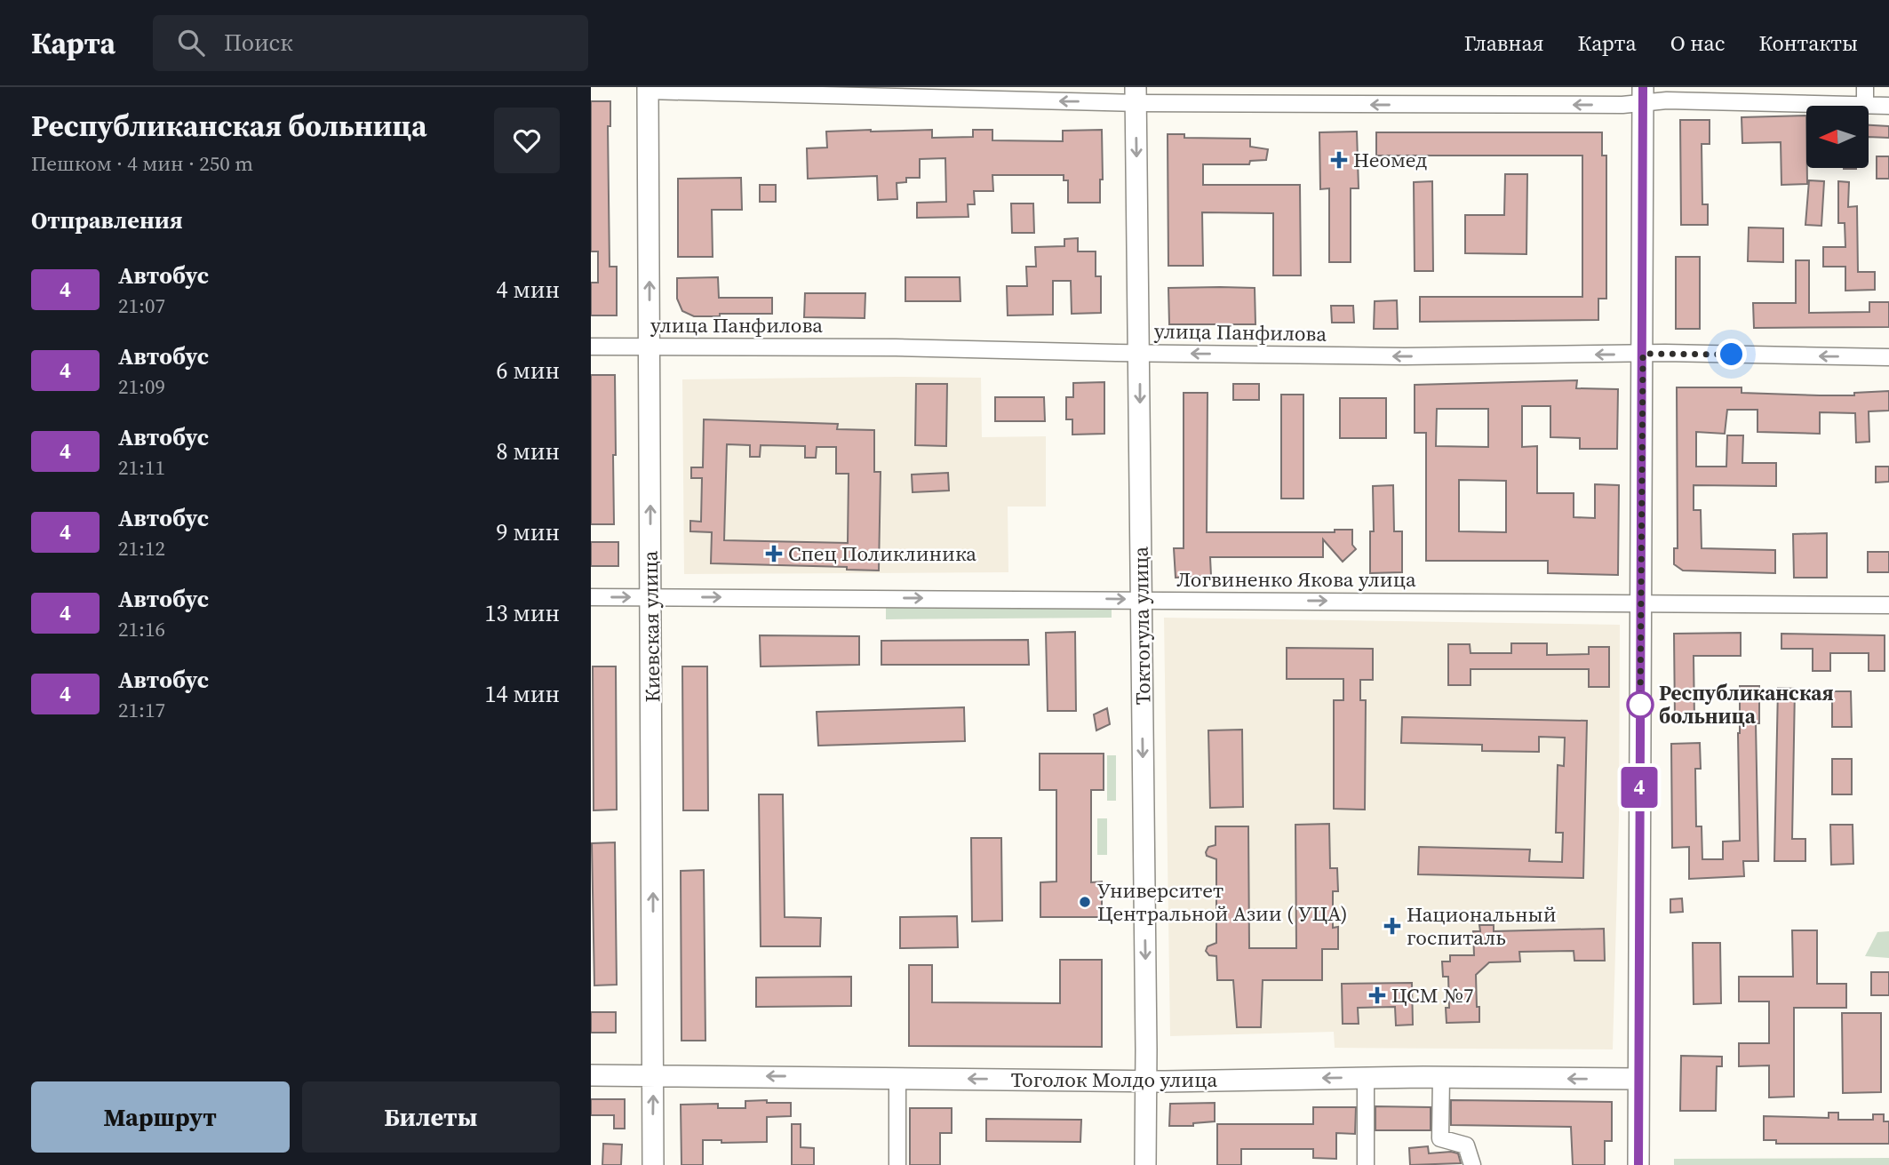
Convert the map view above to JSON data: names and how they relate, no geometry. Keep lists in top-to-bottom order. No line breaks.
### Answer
{"streets":{"main road":["Токтогула улица","Киевская улица","Тоголок Молдо улица"],"street":["улица Панфилова","Логвиненко Якова улица"]},"crossings":[["улица Панфилова","Токтогула улица"],["улица Панфилова","Киевская улица"],["Логвиненко Якова улица","Токтогула улица"],["Логвиненко Якова улица","Киевская улица"],["Токтогула улица","Тоголок Молдо улица"],["Киевская улица","Тоголок Молдо улица"]],"one_way":["улица Панфилова","Логвиненко Якова улица","Токтогула улица","Киевская улица","Тоголок Молдо улица"],"places":{"health":["Неомед","Спец Поликлиника","Национальный госпиталь","ЦСМ №7"],"other":["Республиканская больница","Университет Центральной Азии ( УЦА)"]},"lines":["bus line 4"],"north":"left","page":{"header":"Карта","search":"Поиск","nav":["Главная","Карта","О нас","Контакты"],"heading":[["Республиканская больница","Пешком · 4 мин · 250 m"],"Отправления"],"on_map":"4","list":[{"mark":"4","name":"Автобус","note":"21:07","value":"4 мин"},{"mark":"4","name":"Автобус","note":"21:09","value":"6 мин"},{"mark":"4","name":"Автобус","note":"21:11","value":"8 мин"},{"mark":"4","name":"Автобус","note":"21:12","value":"9 мин"},{"mark":"4","name":"Автобус","note":"21:16","value":"13 мин"},{"mark":"4","name":"Автобус","note":"21:17","value":"14 мин"}],"buttons":["Маршрут","Билеты"]}}
